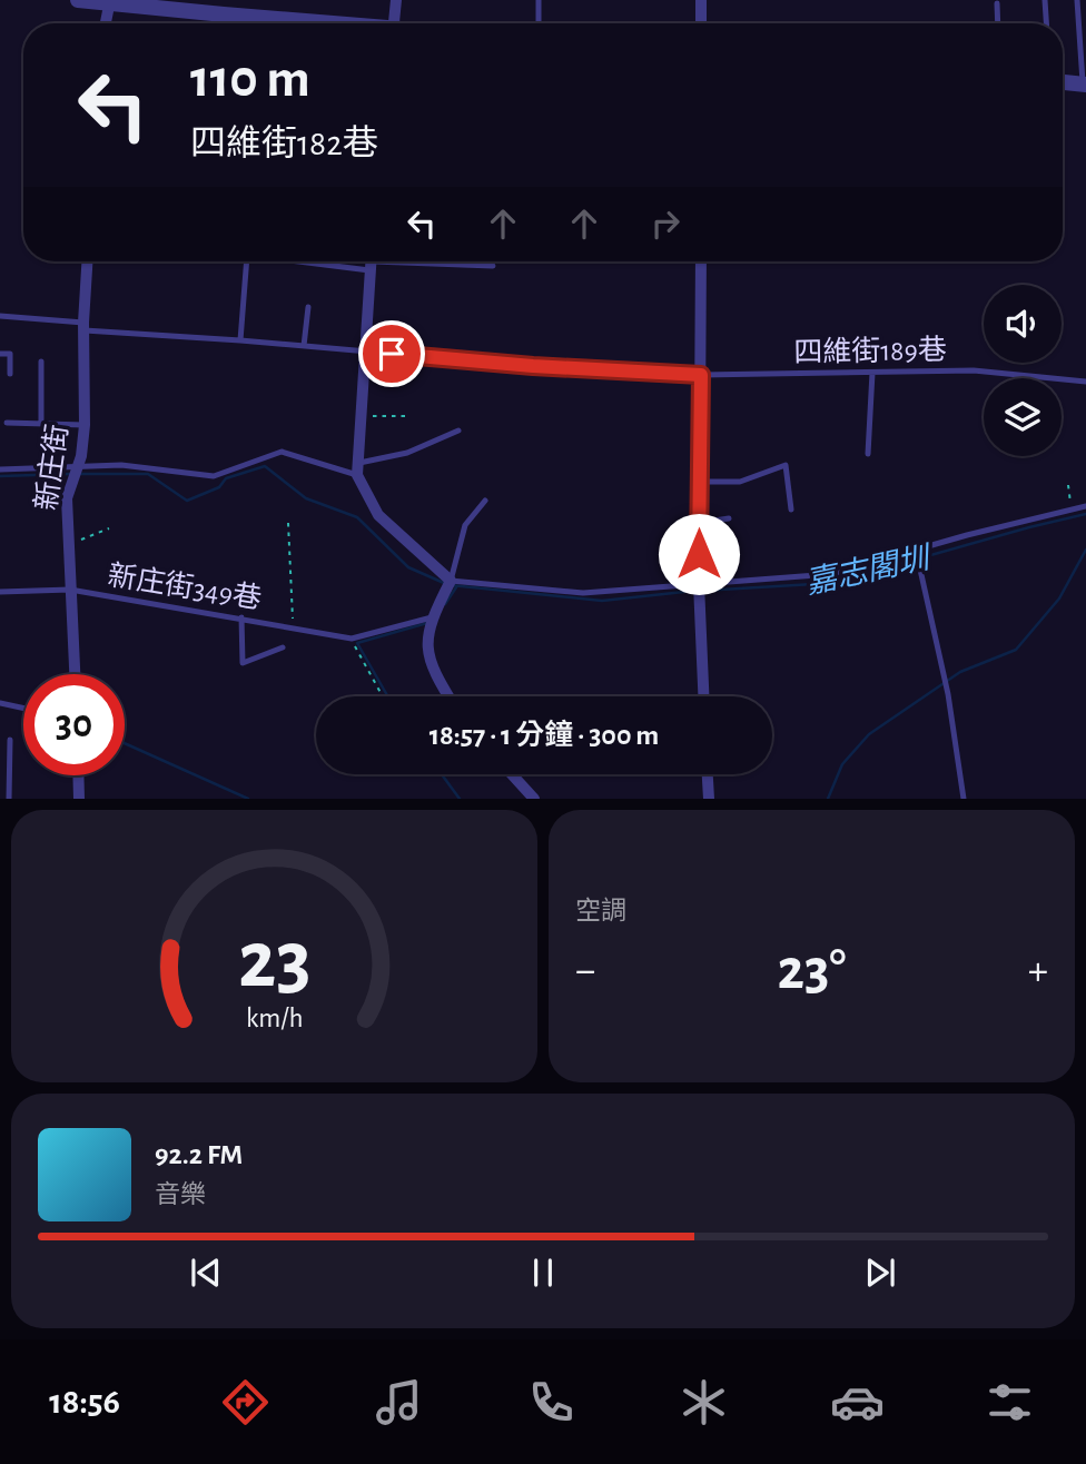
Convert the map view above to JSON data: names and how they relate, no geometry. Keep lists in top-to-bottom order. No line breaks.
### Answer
{"streets":{"street":["新庄街"],"lane":["四維街189巷","新庄街349巷"]},"crossings":[["四維街189巷","新庄街"],["新庄街","新庄街349巷"]],"water":["嘉志閣圳"],"page":{"turn":["110 m","四維街182巷"],"limit":"30","trip":"18:57 · 1 分鐘 · 300 m","tile":"空調","heat":["−","23°","+"],"song":["92.2 FM","音樂"],"tabs":"18:56","gauge":["23","km/h"]}}
